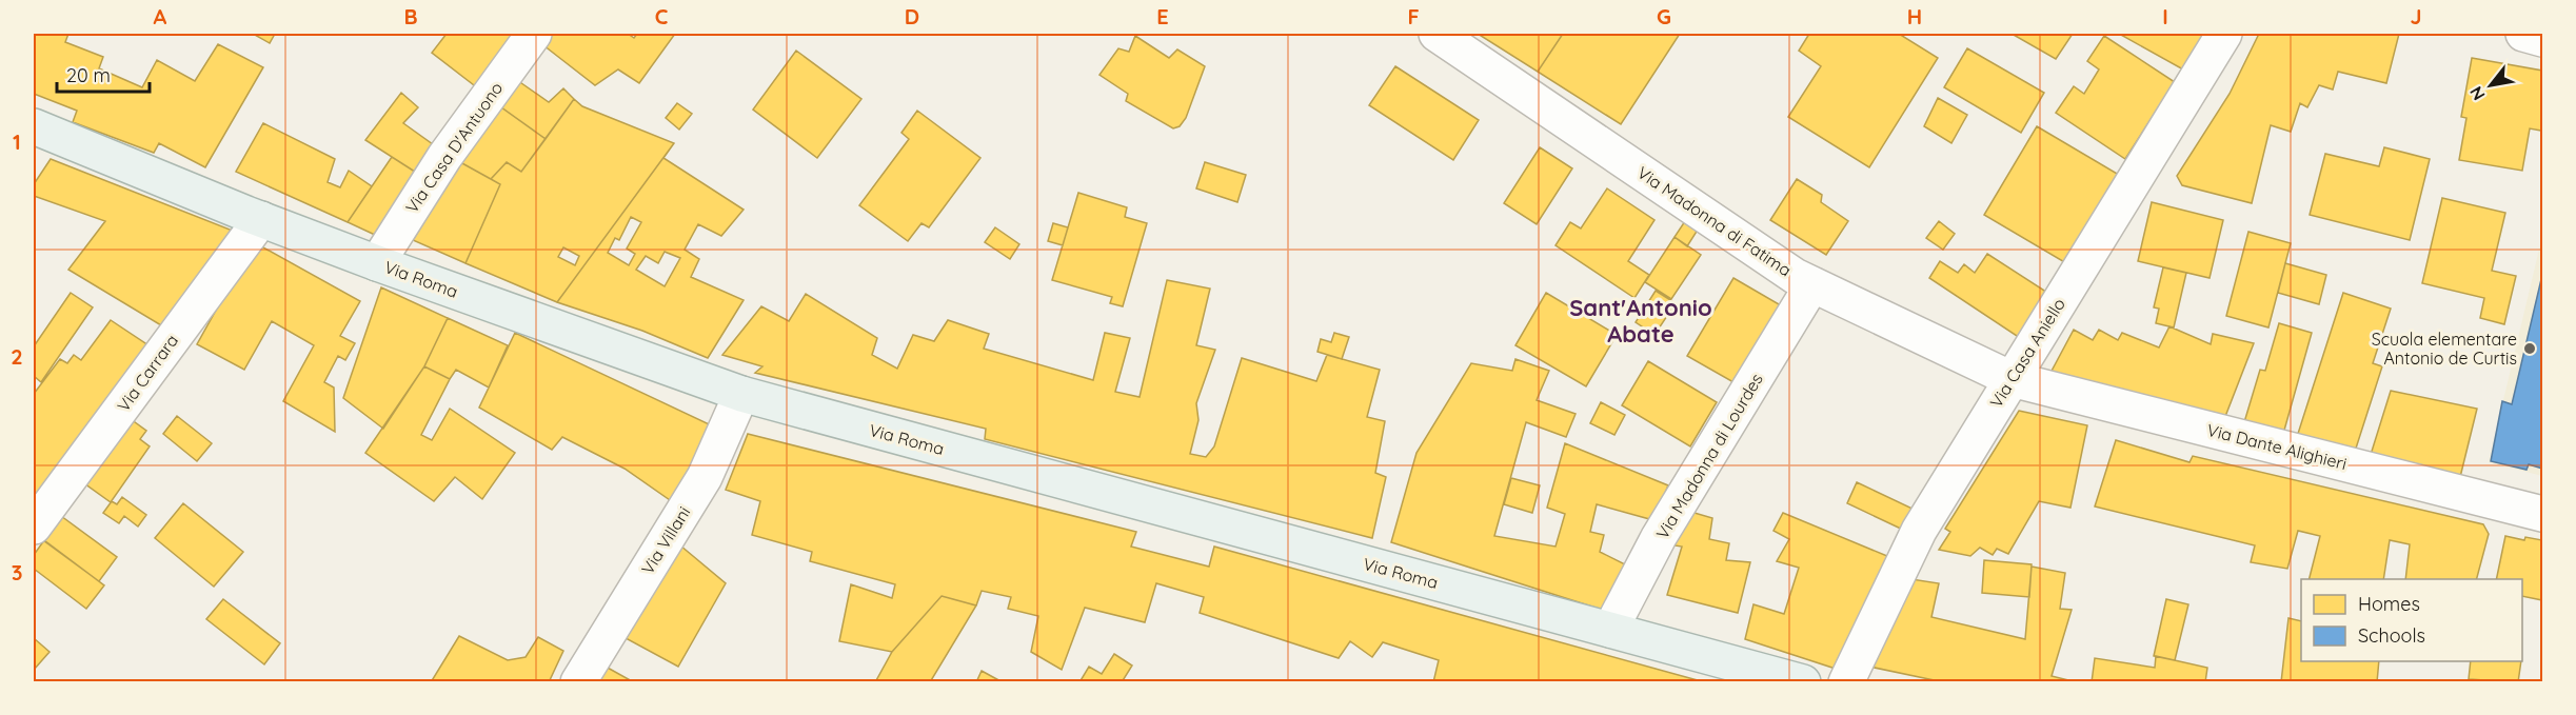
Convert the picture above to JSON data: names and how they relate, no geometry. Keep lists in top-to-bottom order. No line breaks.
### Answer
{"streets":{"main road":["Via Roma"],"street":["Via Casa D'Antuono","Via Madonna di Fatima","Via Casa Aniello","Via Carrara","Via Dante Alighieri","Via Madonna di Lourdes","Via Villani"]},"crossings":[["Via Casa D'Antuono","Via Roma"],["Via Madonna di Fatima","Via Casa Aniello"],["Via Madonna di Fatima","Via Dante Alighieri"],["Via Madonna di Fatima","Via Madonna di Lourdes"],["Via Roma","Via Carrara"],["Via Roma","Via Madonna di Lourdes"],["Via Roma","Via Villani"],["Via Casa Aniello","Via Dante Alighieri"]],"districts":["Sant'Antonio Abate"],"places":["Scuola elementare Antonio de Curtis"],"legend":["Homes","Schools"],"scale_bar":"20 m","north":"bottom left","grid":{"columns":["A","B","C","D","E","F","G","H","I","J"],"rows":["1","2","3"]}}
